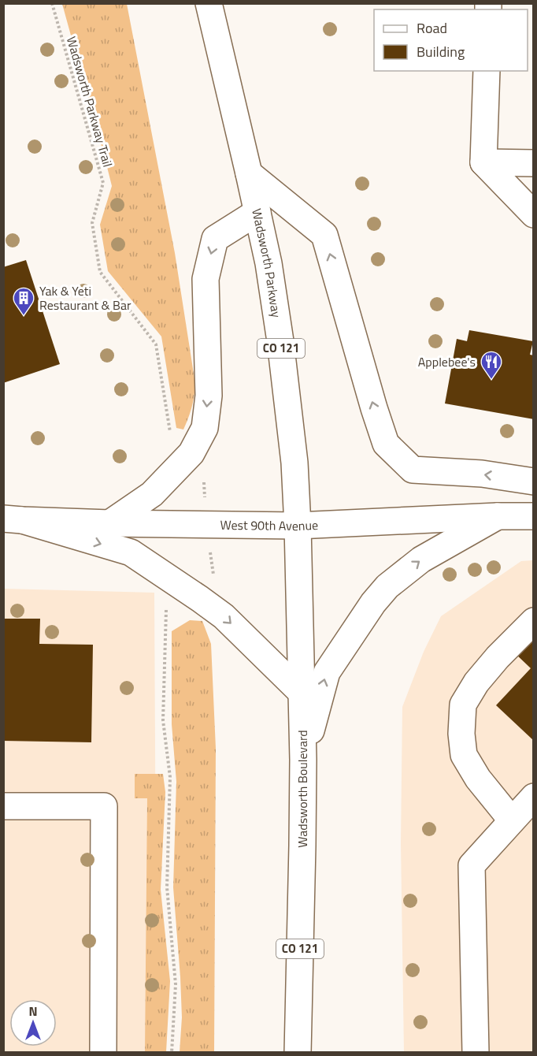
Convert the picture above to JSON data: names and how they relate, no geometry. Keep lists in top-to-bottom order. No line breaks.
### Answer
{"streets":{"main road":["Wadsworth Parkway","CO 121","West 90th Avenue","Wadsworth Boulevard"],"path":["Wadsworth Parkway Trail"]},"crossings":[["Wadsworth Parkway","West 90th Avenue"],["Wadsworth Parkway","Wadsworth Boulevard"],["West 90th Avenue","Wadsworth Boulevard"]],"places":{"building":["Yak & Yeti Restaurant & Bar"],"restaurant":["Applebee's"]},"legend":["Road","Building"],"north":"top"}
